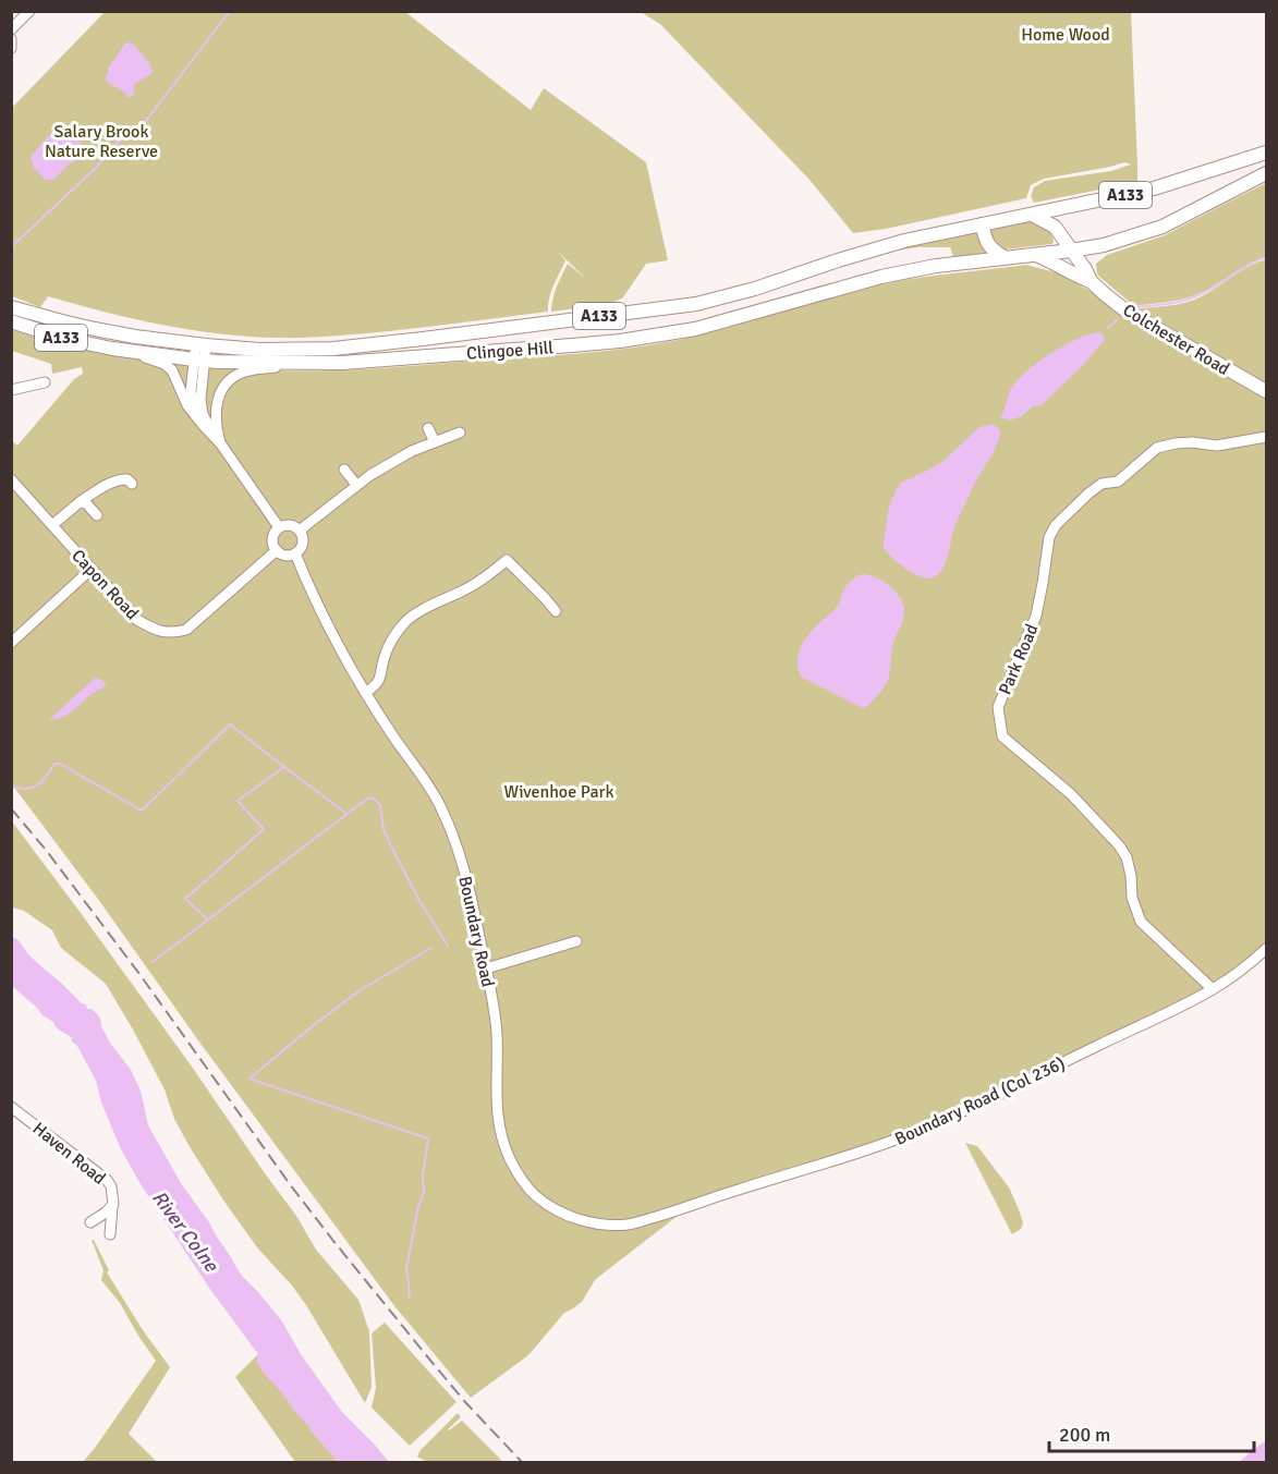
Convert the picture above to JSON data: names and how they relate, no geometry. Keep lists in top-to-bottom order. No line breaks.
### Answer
{"streets":{"main road":["A133","Colchester Road","Clingoe Hill"],"street":["Capon Road","Park Road","Boundary Road","Boundary Road (Col 236)","Haven Road"]},"crossings":[["A133","Colchester Road"],["A133","Clingoe Hill"],["Capon Road","Boundary Road"],["Park Road","Boundary Road (Col 236)"],["Boundary Road","Boundary Road (Col 236)"]],"water":["River Colne"],"parks":["Home Wood","Salary Brook Nature Reserve","Wivenhoe Park"],"scale_bar":"200 m"}
